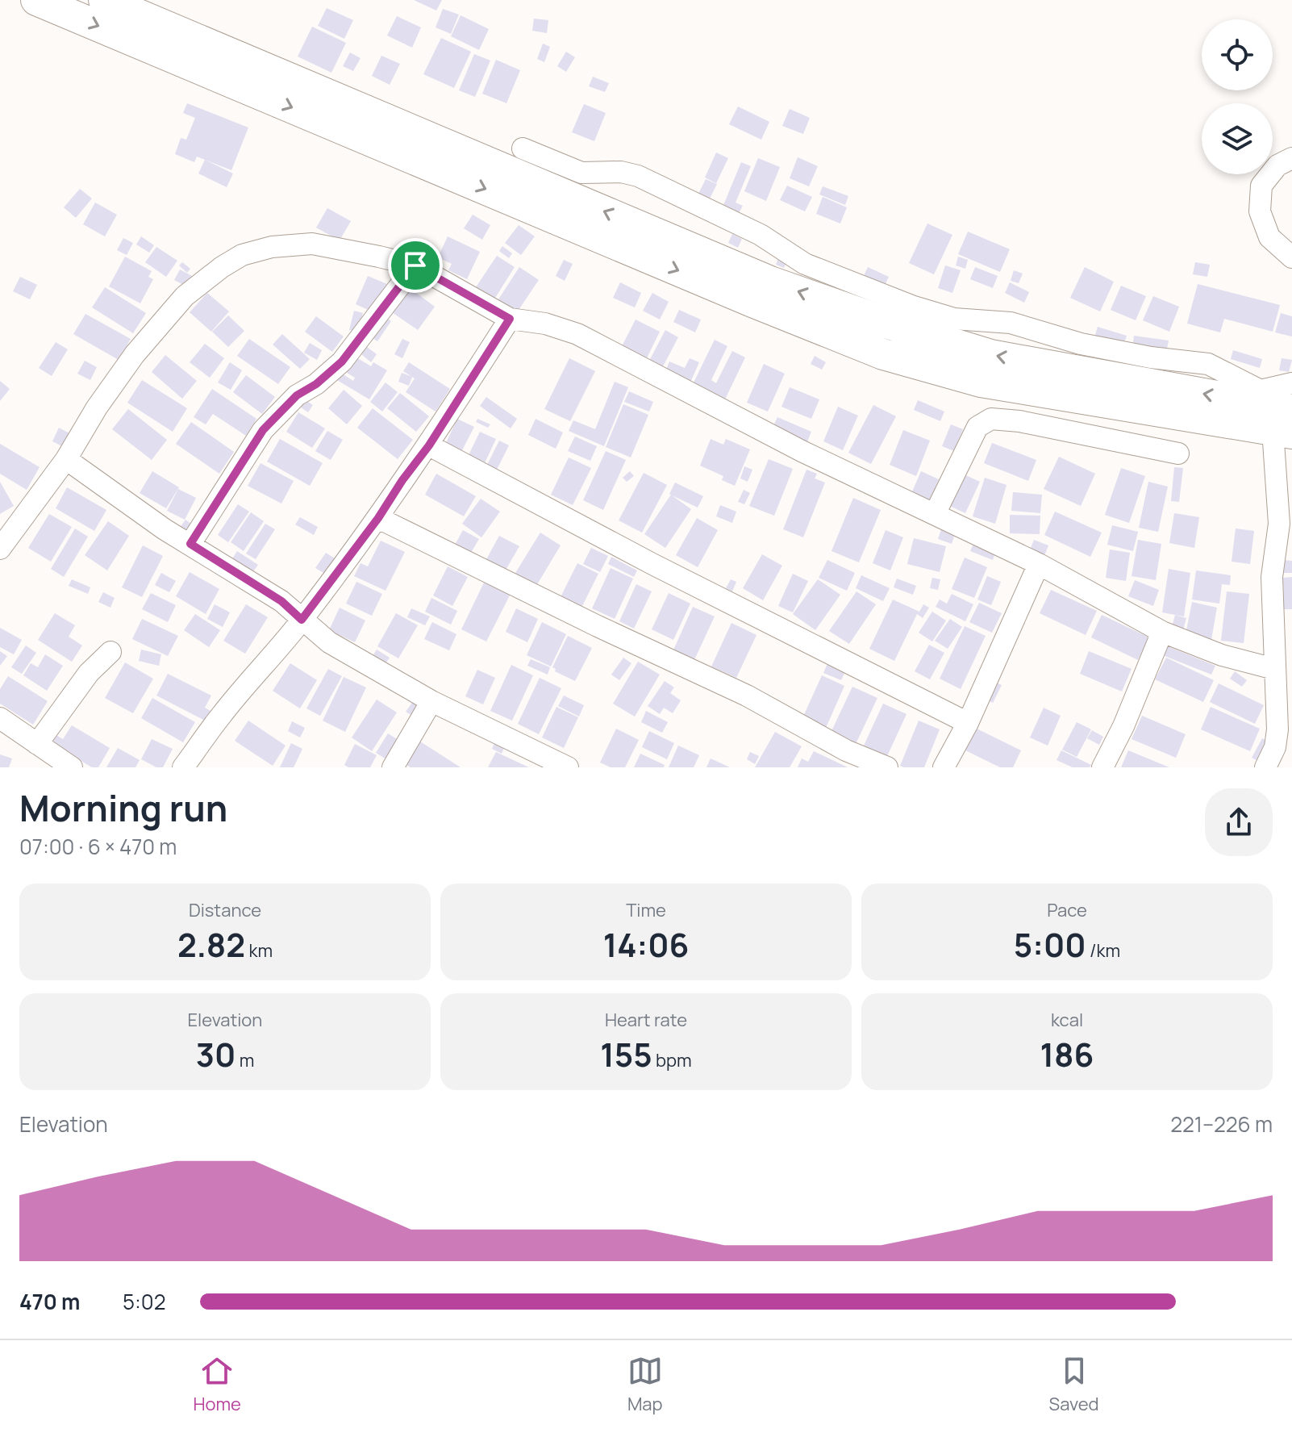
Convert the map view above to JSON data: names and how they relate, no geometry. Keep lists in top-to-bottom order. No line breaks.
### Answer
{"page":{"heading":["Morning run","07:00 · 6 × 470 m"],"stats":[["Distance","2.82 km"],["Time","14:06"],["Pace","5:00 /km"],["Elevation","30 m"],["Heart rate","155 bpm"],["kcal","186"]],"chart":["Elevation","221–226 m"],"list":[{"name":"470 m","note":"5:02"}],"tabs":["Home","Map","Saved"]}}
